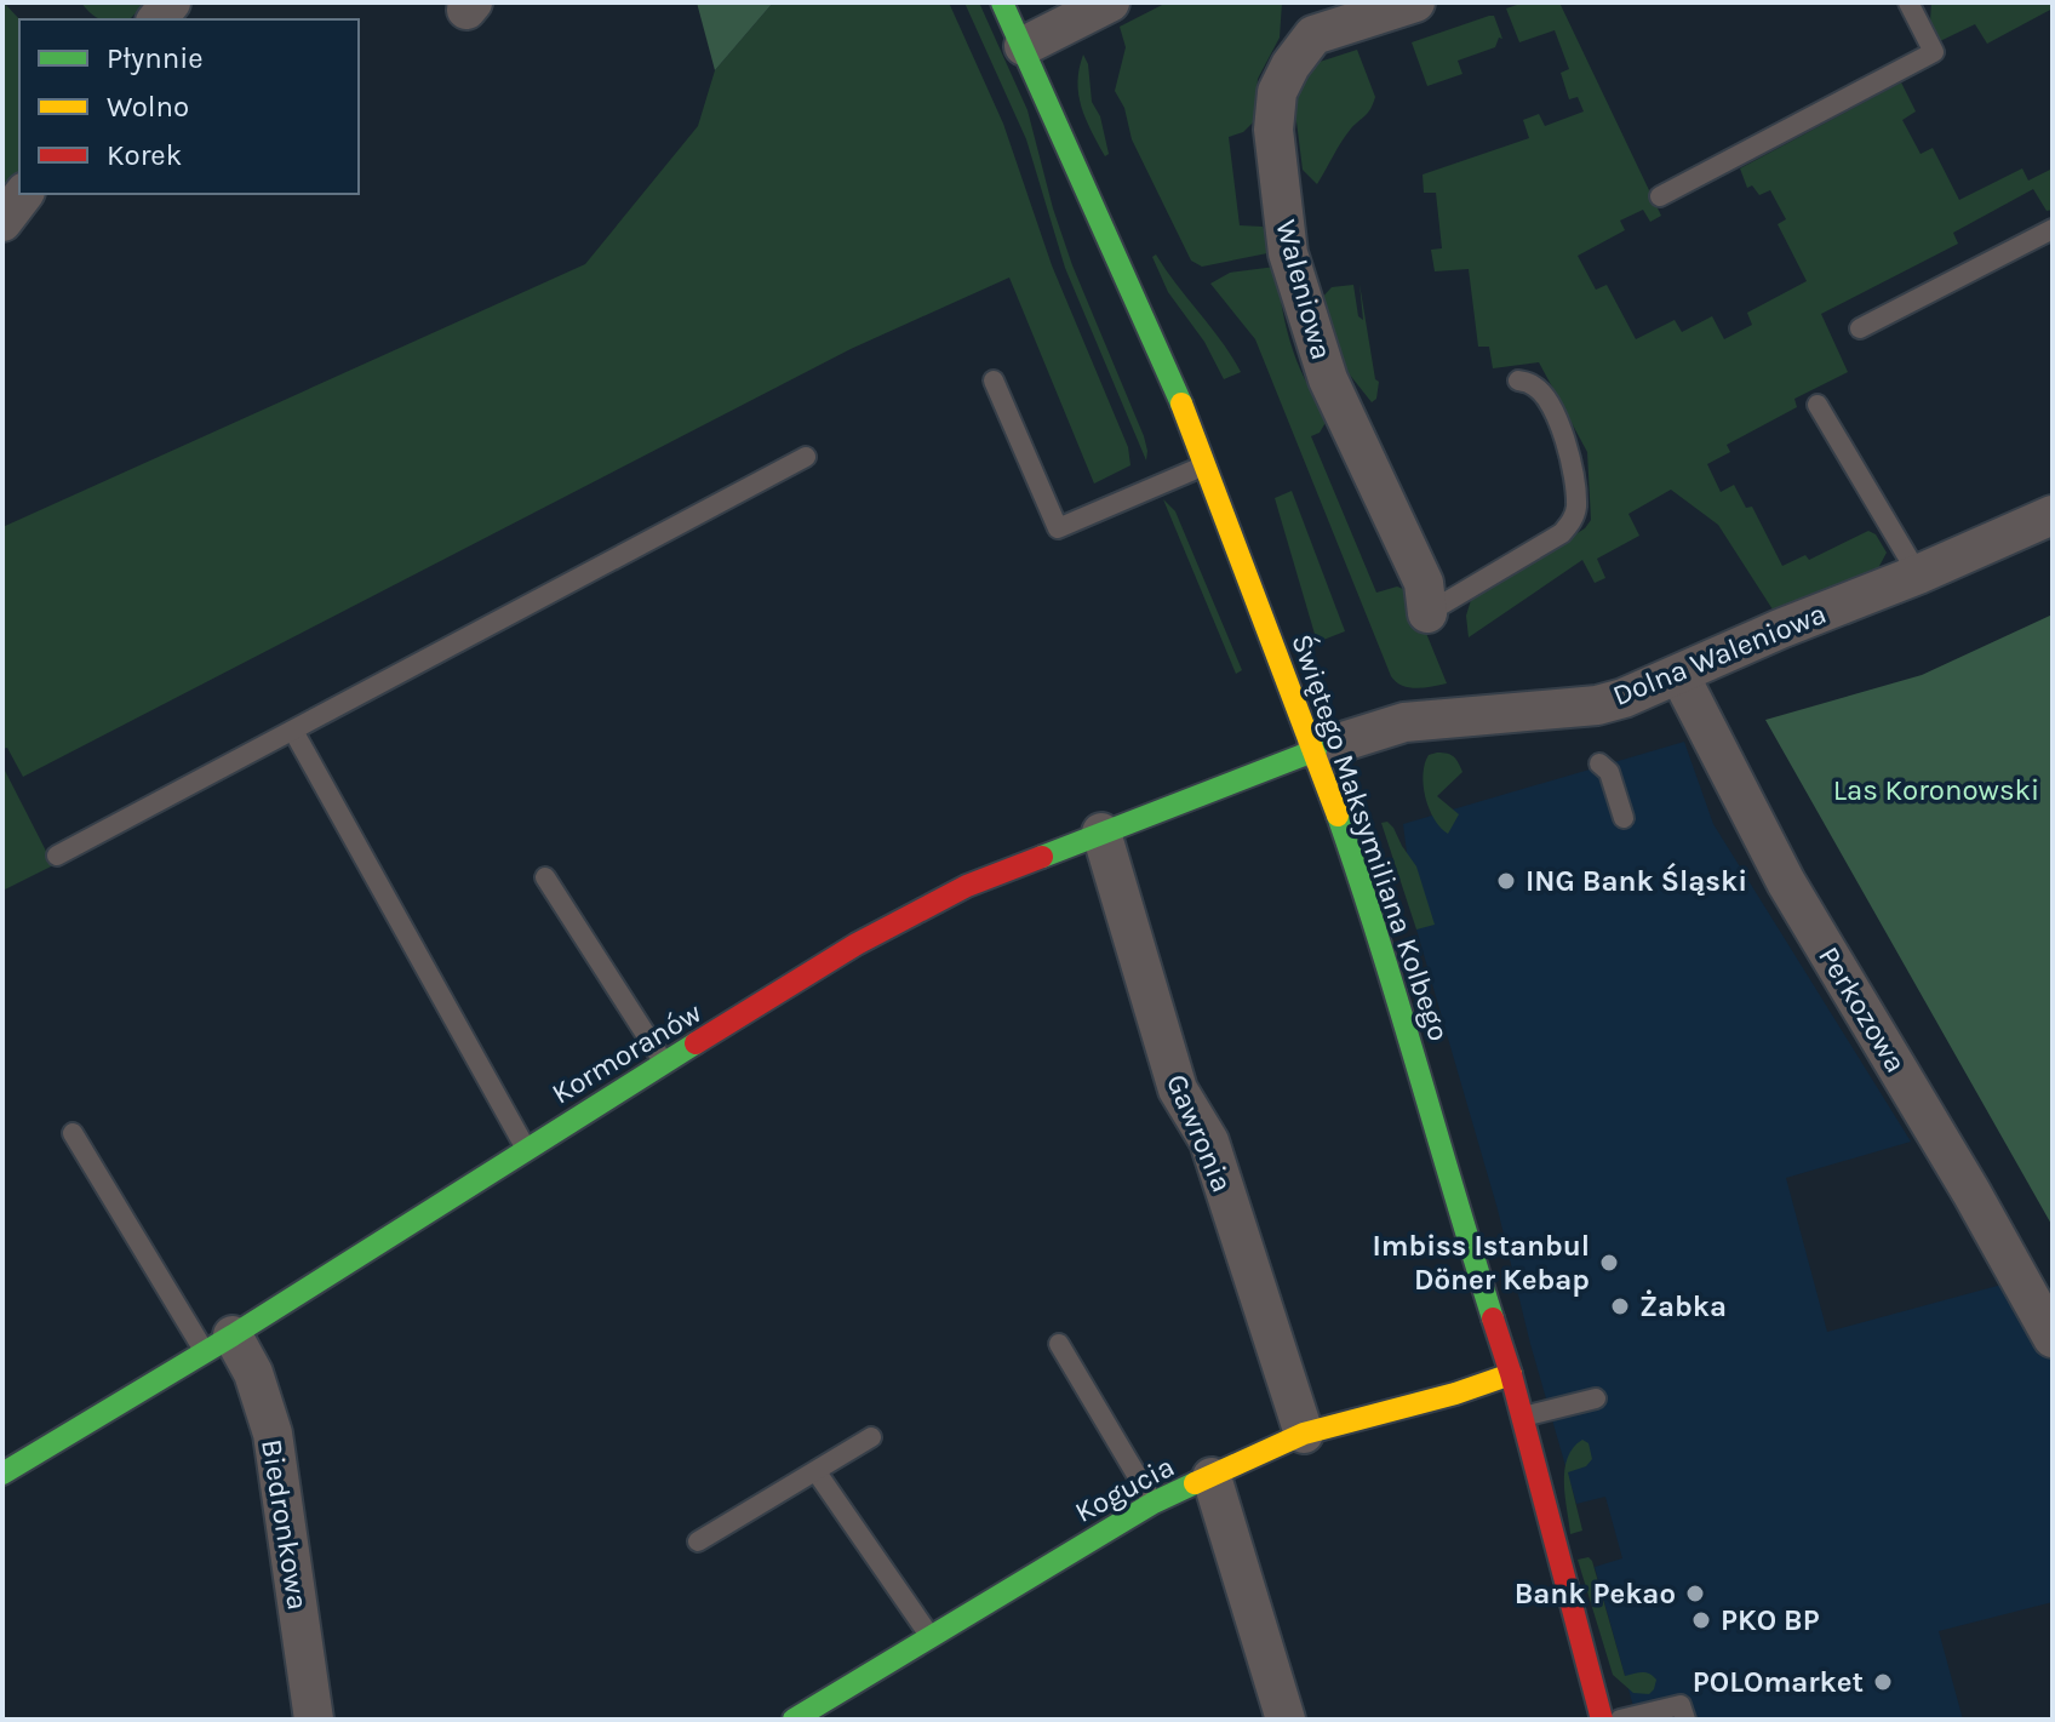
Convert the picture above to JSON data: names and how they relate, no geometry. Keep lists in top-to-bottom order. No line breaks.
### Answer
{"streets":{"street":["Waleniowa","Dolna Waleniowa","Świętego Maksymiliana Kolbego","Perkozowa","Kormoranów","Gawronia","Kogucia","Biedronkowa"]},"crossings":[["Dolna Waleniowa","Świętego Maksymiliana Kolbego"],["Dolna Waleniowa","Perkozowa"],["Dolna Waleniowa","Kormoranów"],["Świętego Maksymiliana Kolbego","Kormoranów"],["Świętego Maksymiliana Kolbego","Kogucia"],["Kormoranów","Gawronia"],["Kormoranów","Biedronkowa"],["Gawronia","Kogucia"]],"parks":["Las Koronowski"],"places":["ING Bank Śląski","Imbiss Istanbul Döner Kebap","Żabka","Bank Pekao","PKO BP","POLOmarket"],"legend":["Płynnie","Wolno","Korek"]}
